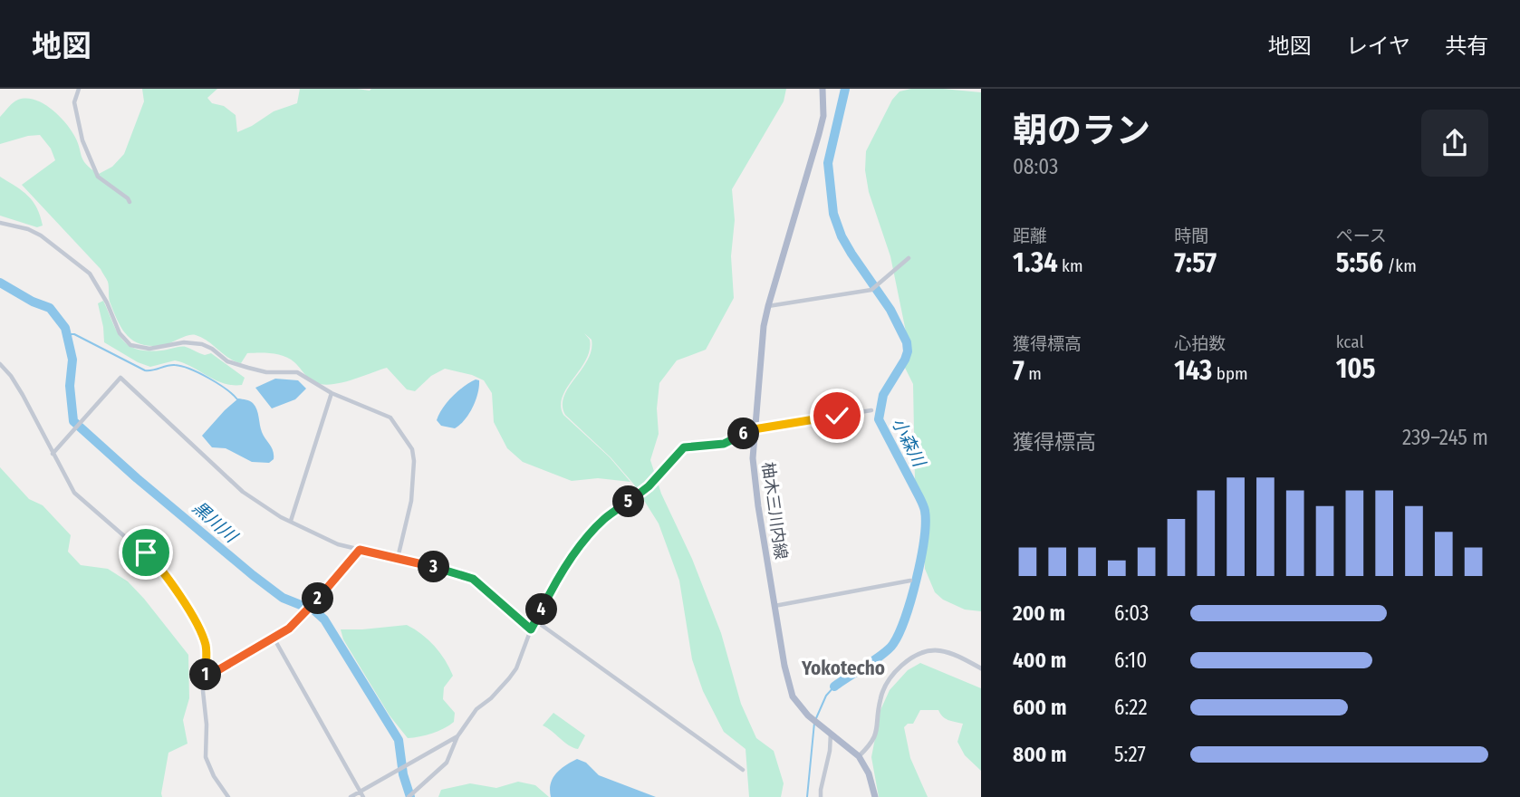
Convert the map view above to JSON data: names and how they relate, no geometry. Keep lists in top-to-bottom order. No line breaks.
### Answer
{"streets":{"main road":["柚木三川内線"]},"districts":["Yokotecho"],"water":["小森川","黒川川"],"page":{"header":"地図","nav":["地図","レイヤ","共有"],"heading":["朝のラン","08:03"],"stats":[["距離","1.34 km"],["時間","7:57"],["ペース","5:56 /km"],["獲得標高","7 m"],["心拍数","143 bpm"],["kcal","105"]],"chart":["獲得標高","239–245 m"],"pins":["6","5","3","2","4","1"],"list":[{"name":"200 m","note":"6:03"},{"name":"400 m","note":"6:10"},{"name":"600 m","note":"6:22"},{"name":"800 m","note":"5:27"}]}}
